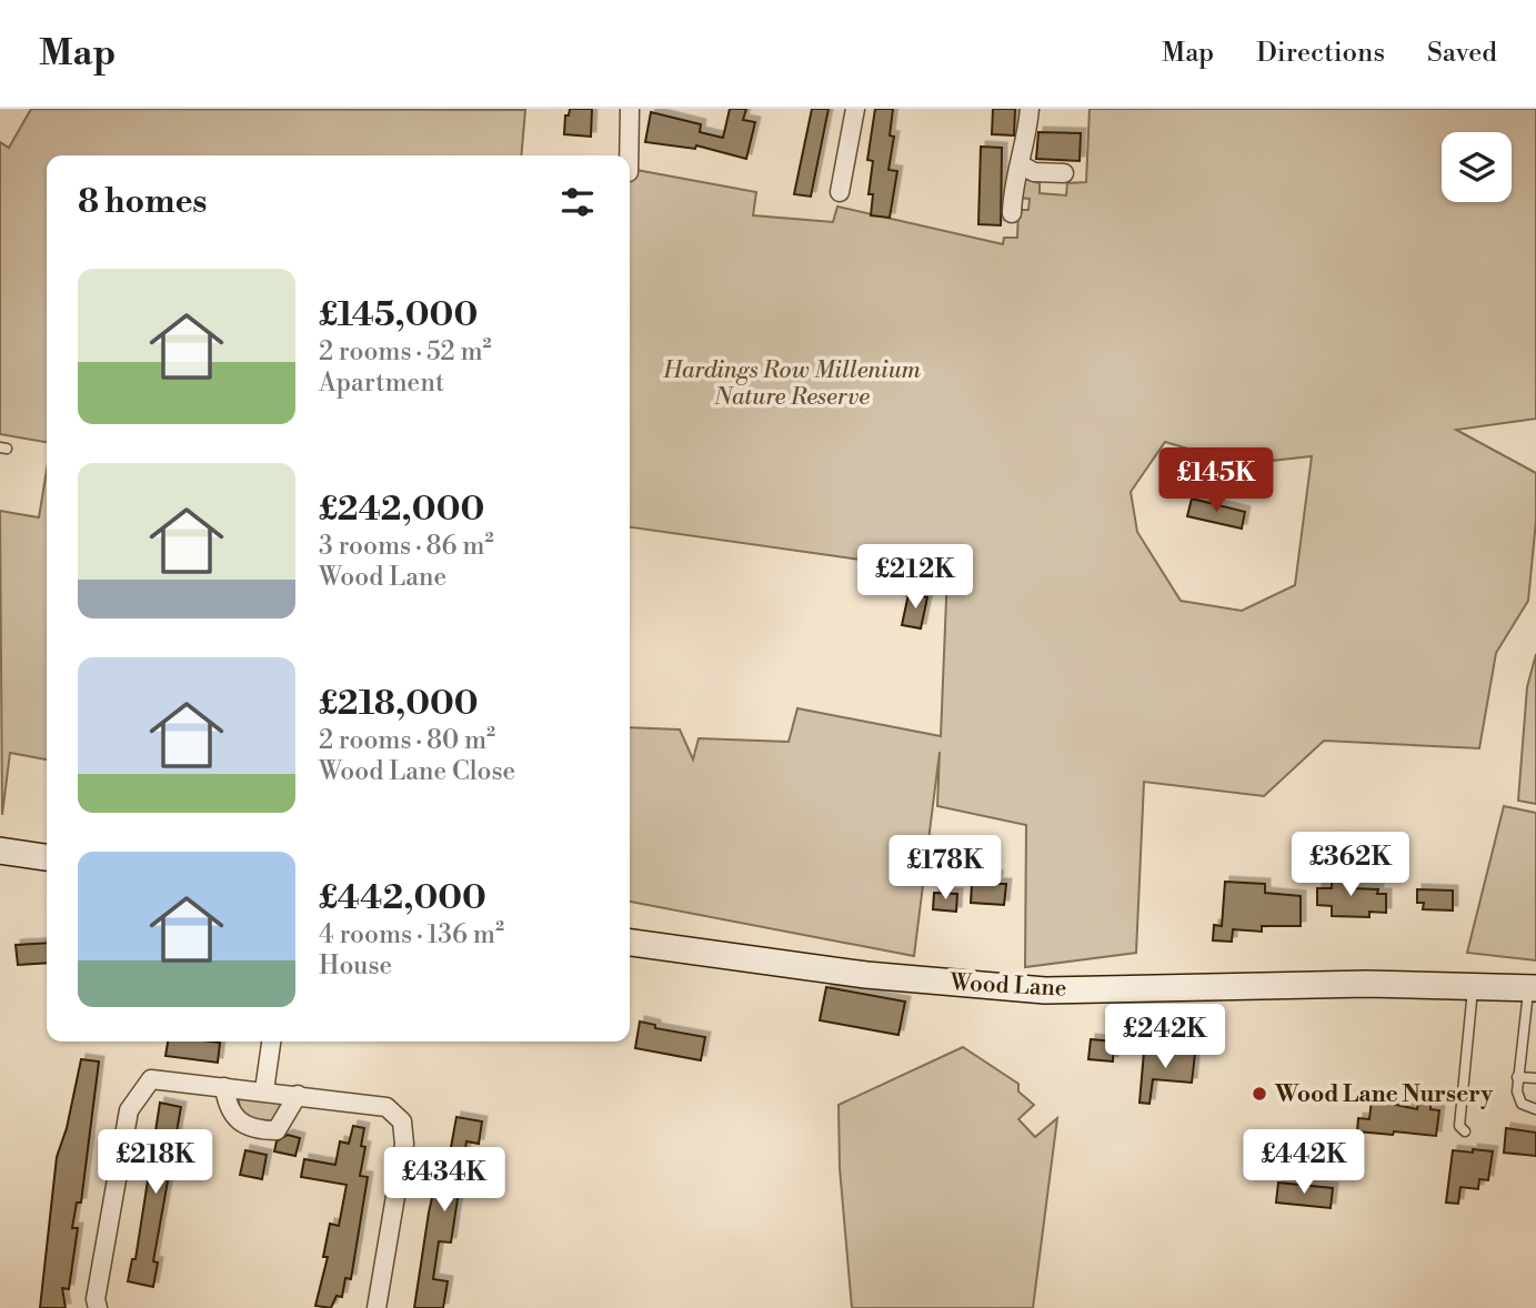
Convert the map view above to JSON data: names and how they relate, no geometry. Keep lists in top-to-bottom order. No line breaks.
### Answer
{"streets":{"street":["Wood Lane"]},"parks":["Hardings Row Millenium Nature Reserve"],"places":["Wood Lane Nursery"],"page":{"header":"Map","nav":["Map","Directions","Saved"],"heading":"8 homes","list":[{"name":"£145,000","note":"2 rooms · 52 m² · Apartment"},{"name":"£242,000","note":"3 rooms · 86 m² · Wood Lane"},{"name":"£218,000","note":"2 rooms · 80 m² · Wood Lane Close"},{"name":"£442,000","note":"4 rooms · 136 m² · House"}],"price":["£145K","£212K","£362K","£178K","£242K","£218K","£442K","£434K"]}}
